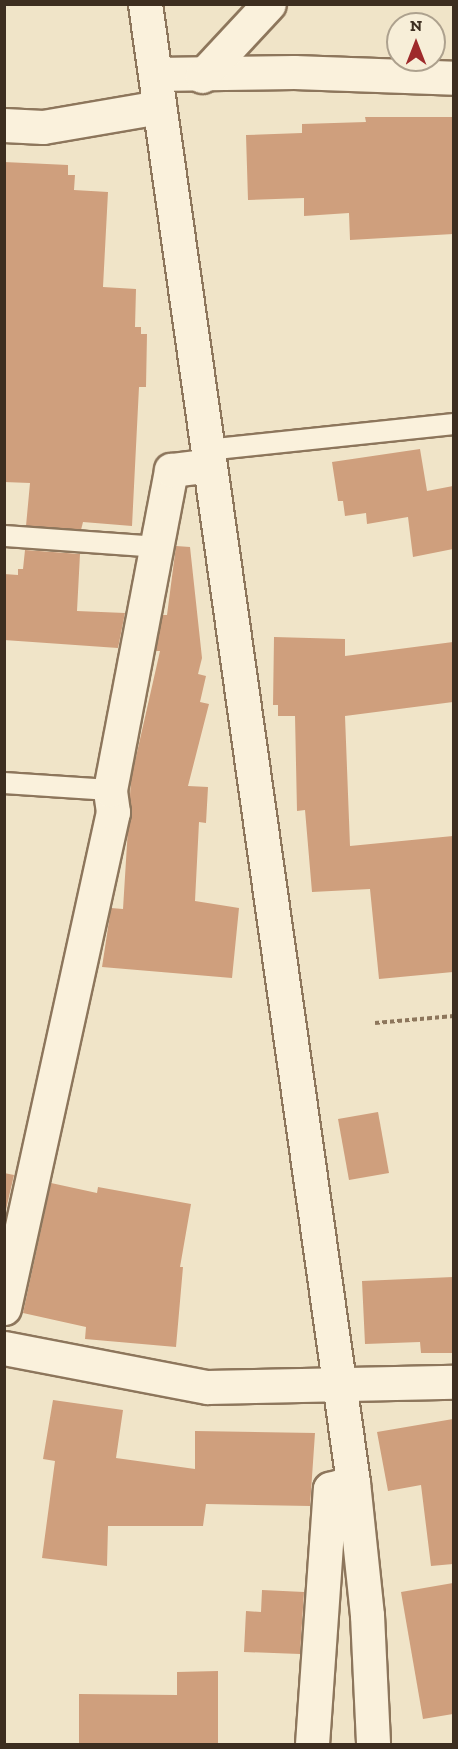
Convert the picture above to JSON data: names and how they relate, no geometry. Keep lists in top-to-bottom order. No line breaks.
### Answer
{"north":"top"}
